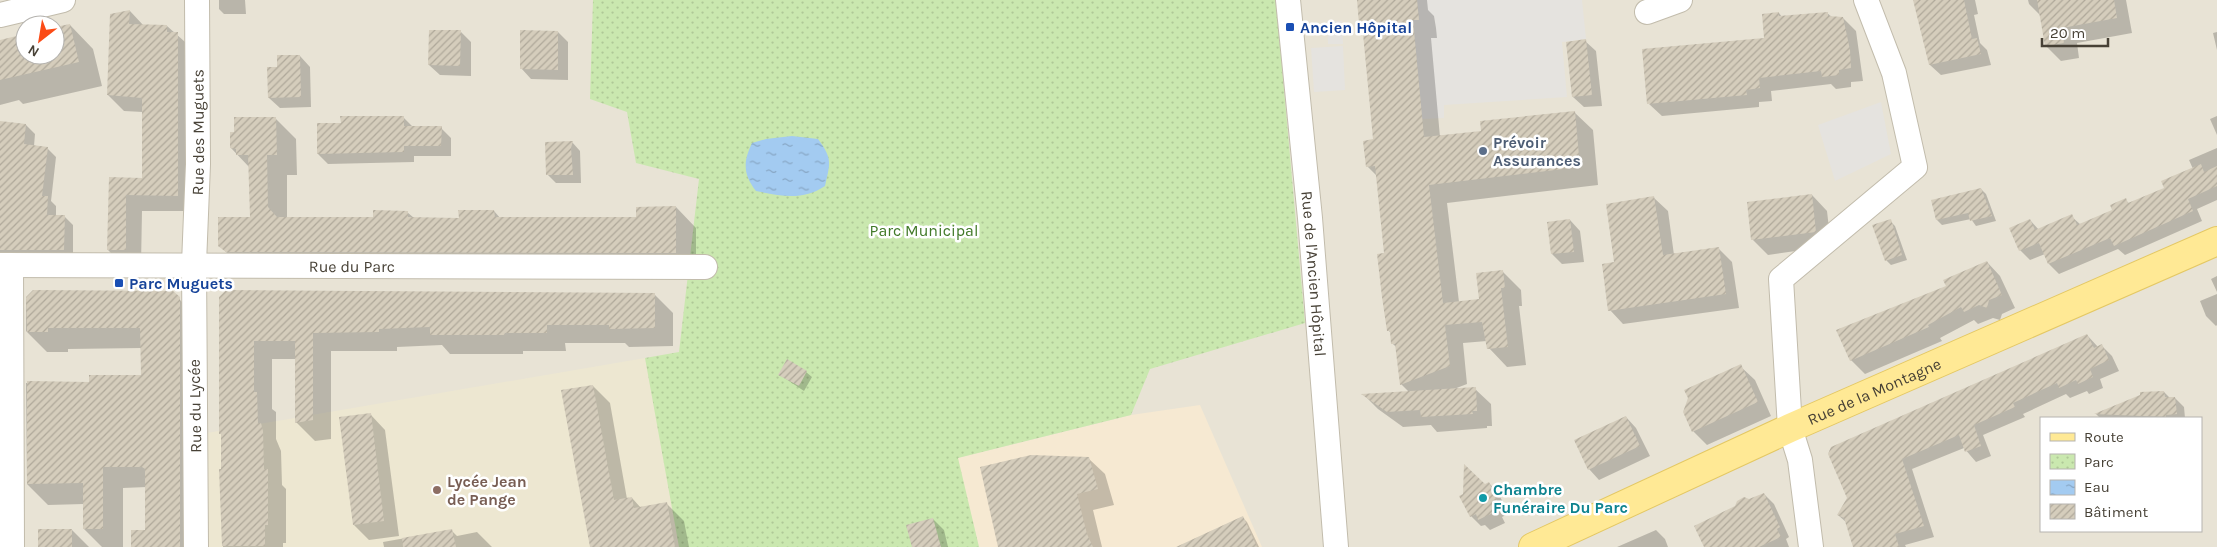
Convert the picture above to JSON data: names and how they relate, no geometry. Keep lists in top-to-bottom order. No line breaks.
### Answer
{"streets":{"main road":["Rue de la Montagne"],"street":["Rue des Muguets","Rue du Parc","Rue de l'Ancien Hôpital","Rue du Lycée"]},"crossings":[["Rue des Muguets","Rue du Parc"],["Rue des Muguets","Rue du Lycée"],["Rue du Parc","Rue du Lycée"]],"parks":["Parc Municipal"],"places":{"transit":["Ancien Hôpital","Parc Muguets"],"other":["Prévoir Assurances","Lycée Jean de Pange","Chambre Funéraire Du Parc"]},"legend":["Route","Parc","Eau","Bâtiment"],"scale_bar":"20 m","north":"bottom left"}
